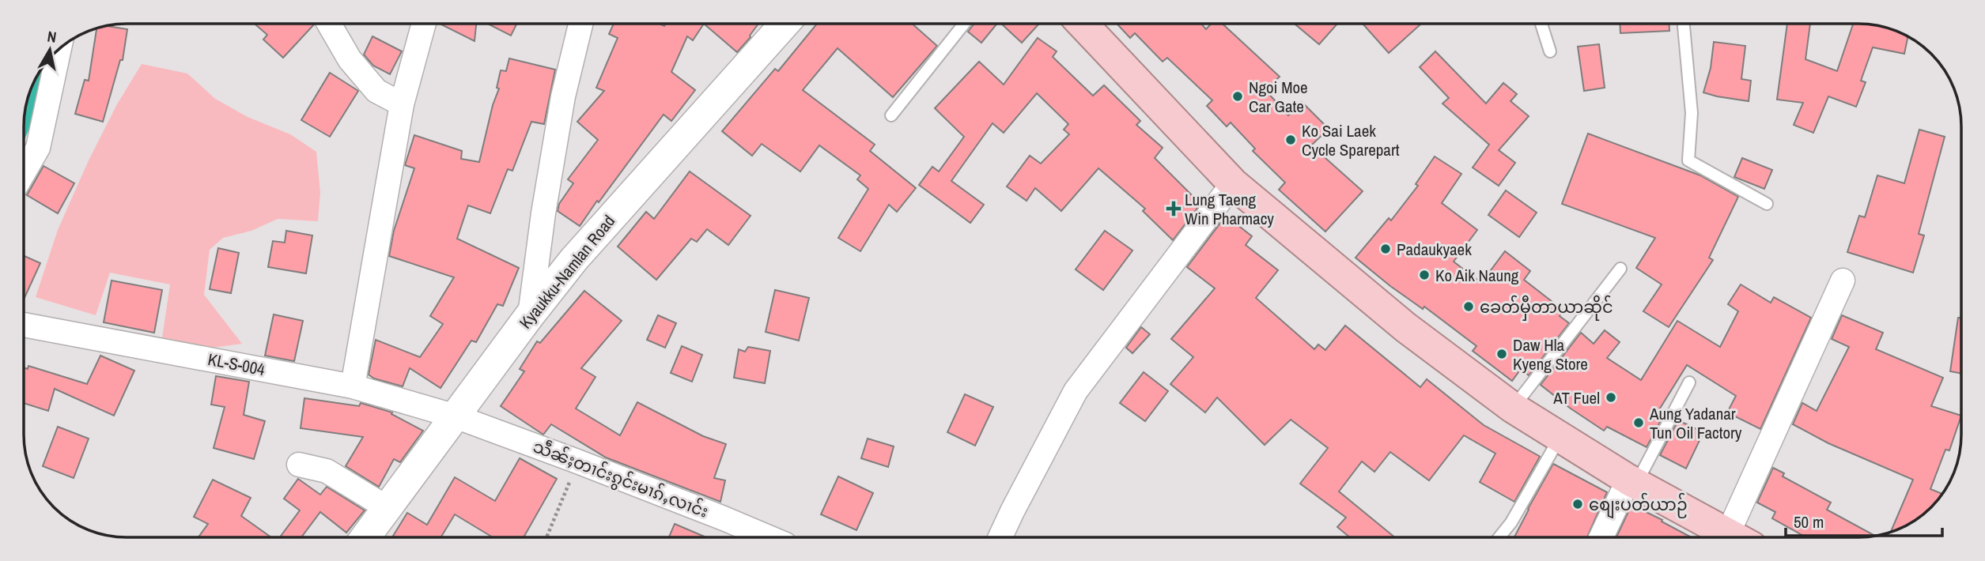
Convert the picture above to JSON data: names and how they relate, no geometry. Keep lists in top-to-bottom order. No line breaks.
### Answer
{"streets":{"street":["Kyaukku-Namlan Road","KL-S-004","သဵၼ်ႈတၢင်းၵွင်းမၢၵ်ႇလၢင်း"]},"crossings":[["Kyaukku-Namlan Road","KL-S-004"],["Kyaukku-Namlan Road","သဵၼ်ႈတၢင်းၵွင်းမၢၵ်ႇလၢင်း"],["KL-S-004","သဵၼ်ႈတၢင်းၵွင်းမၢၵ်ႇလၢင်း"]],"places":{"other":["Ngoi Moe Car Gate","Ko Sai Laek Cycle Sparepart","Padaukyaek","Ko Aik Naung","ခေတ်မှီတာယာဆိုင်","Daw Hla Kyeng Store","AT Fuel","Aung Yadanar Tun Oil Factory","စျေးပတ်ယာဉ်"],"health":["Lung Taeng Win Pharmacy"]},"scale_bar":"50 m","north":"top"}
